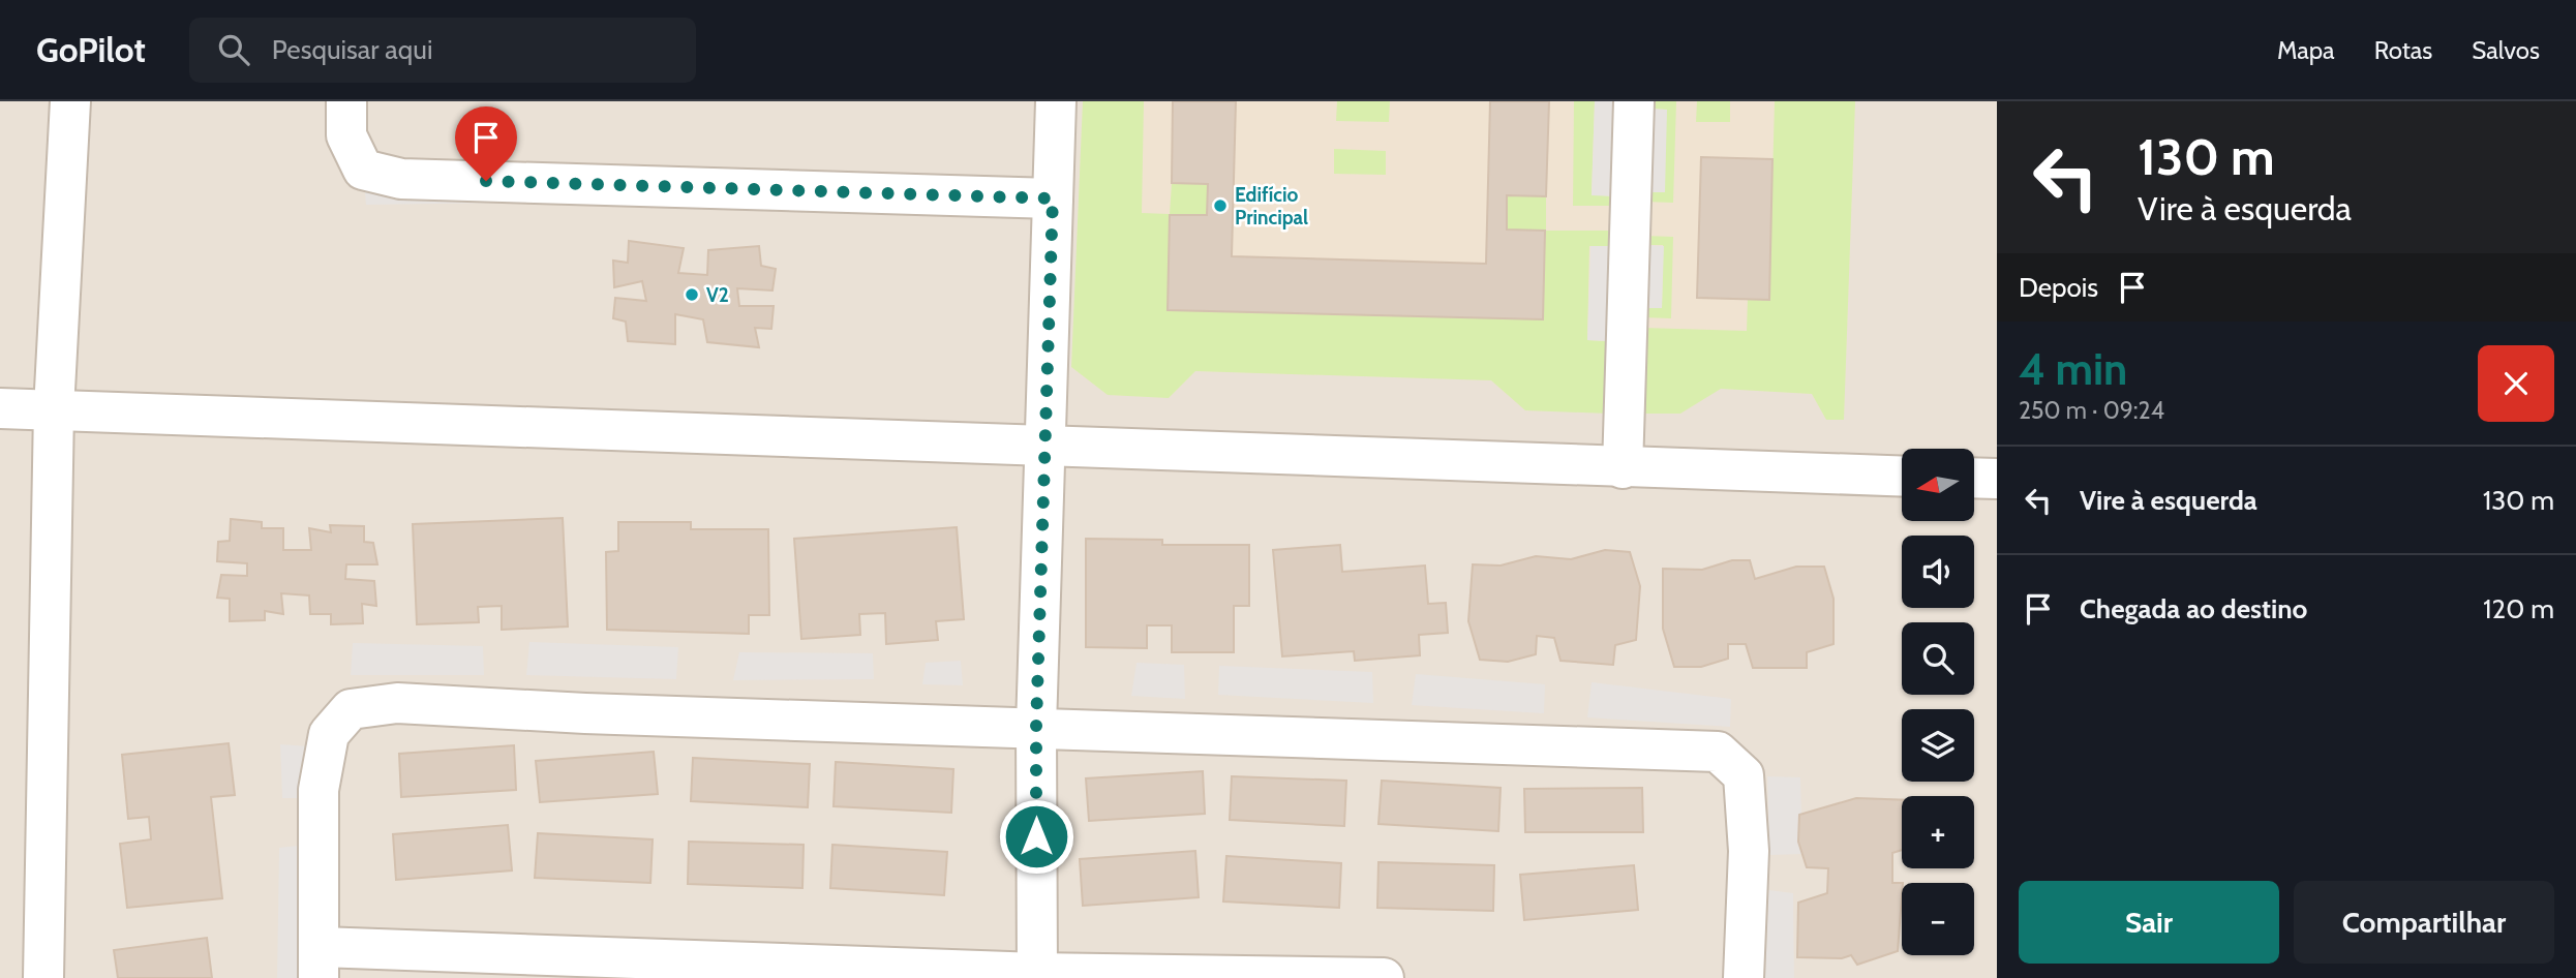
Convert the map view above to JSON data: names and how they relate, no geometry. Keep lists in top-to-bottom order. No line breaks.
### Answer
{"places":["Edifício Principal","V2"],"north":"left","page":{"header":"GoPilot","search":"Pesquisar aqui","nav":["Mapa","Rotas","Salvos"],"turn":["130 m","Vire à esquerda"],"then":"Depois","heading":["4 min","250 m · 09:24"],"list":[{"name":"Vire à esquerda","value":"130 m"},{"name":"Chegada ao destino","value":"120 m"}],"map_buttons":["+","−"],"buttons":["Sair","Compartilhar"]}}
